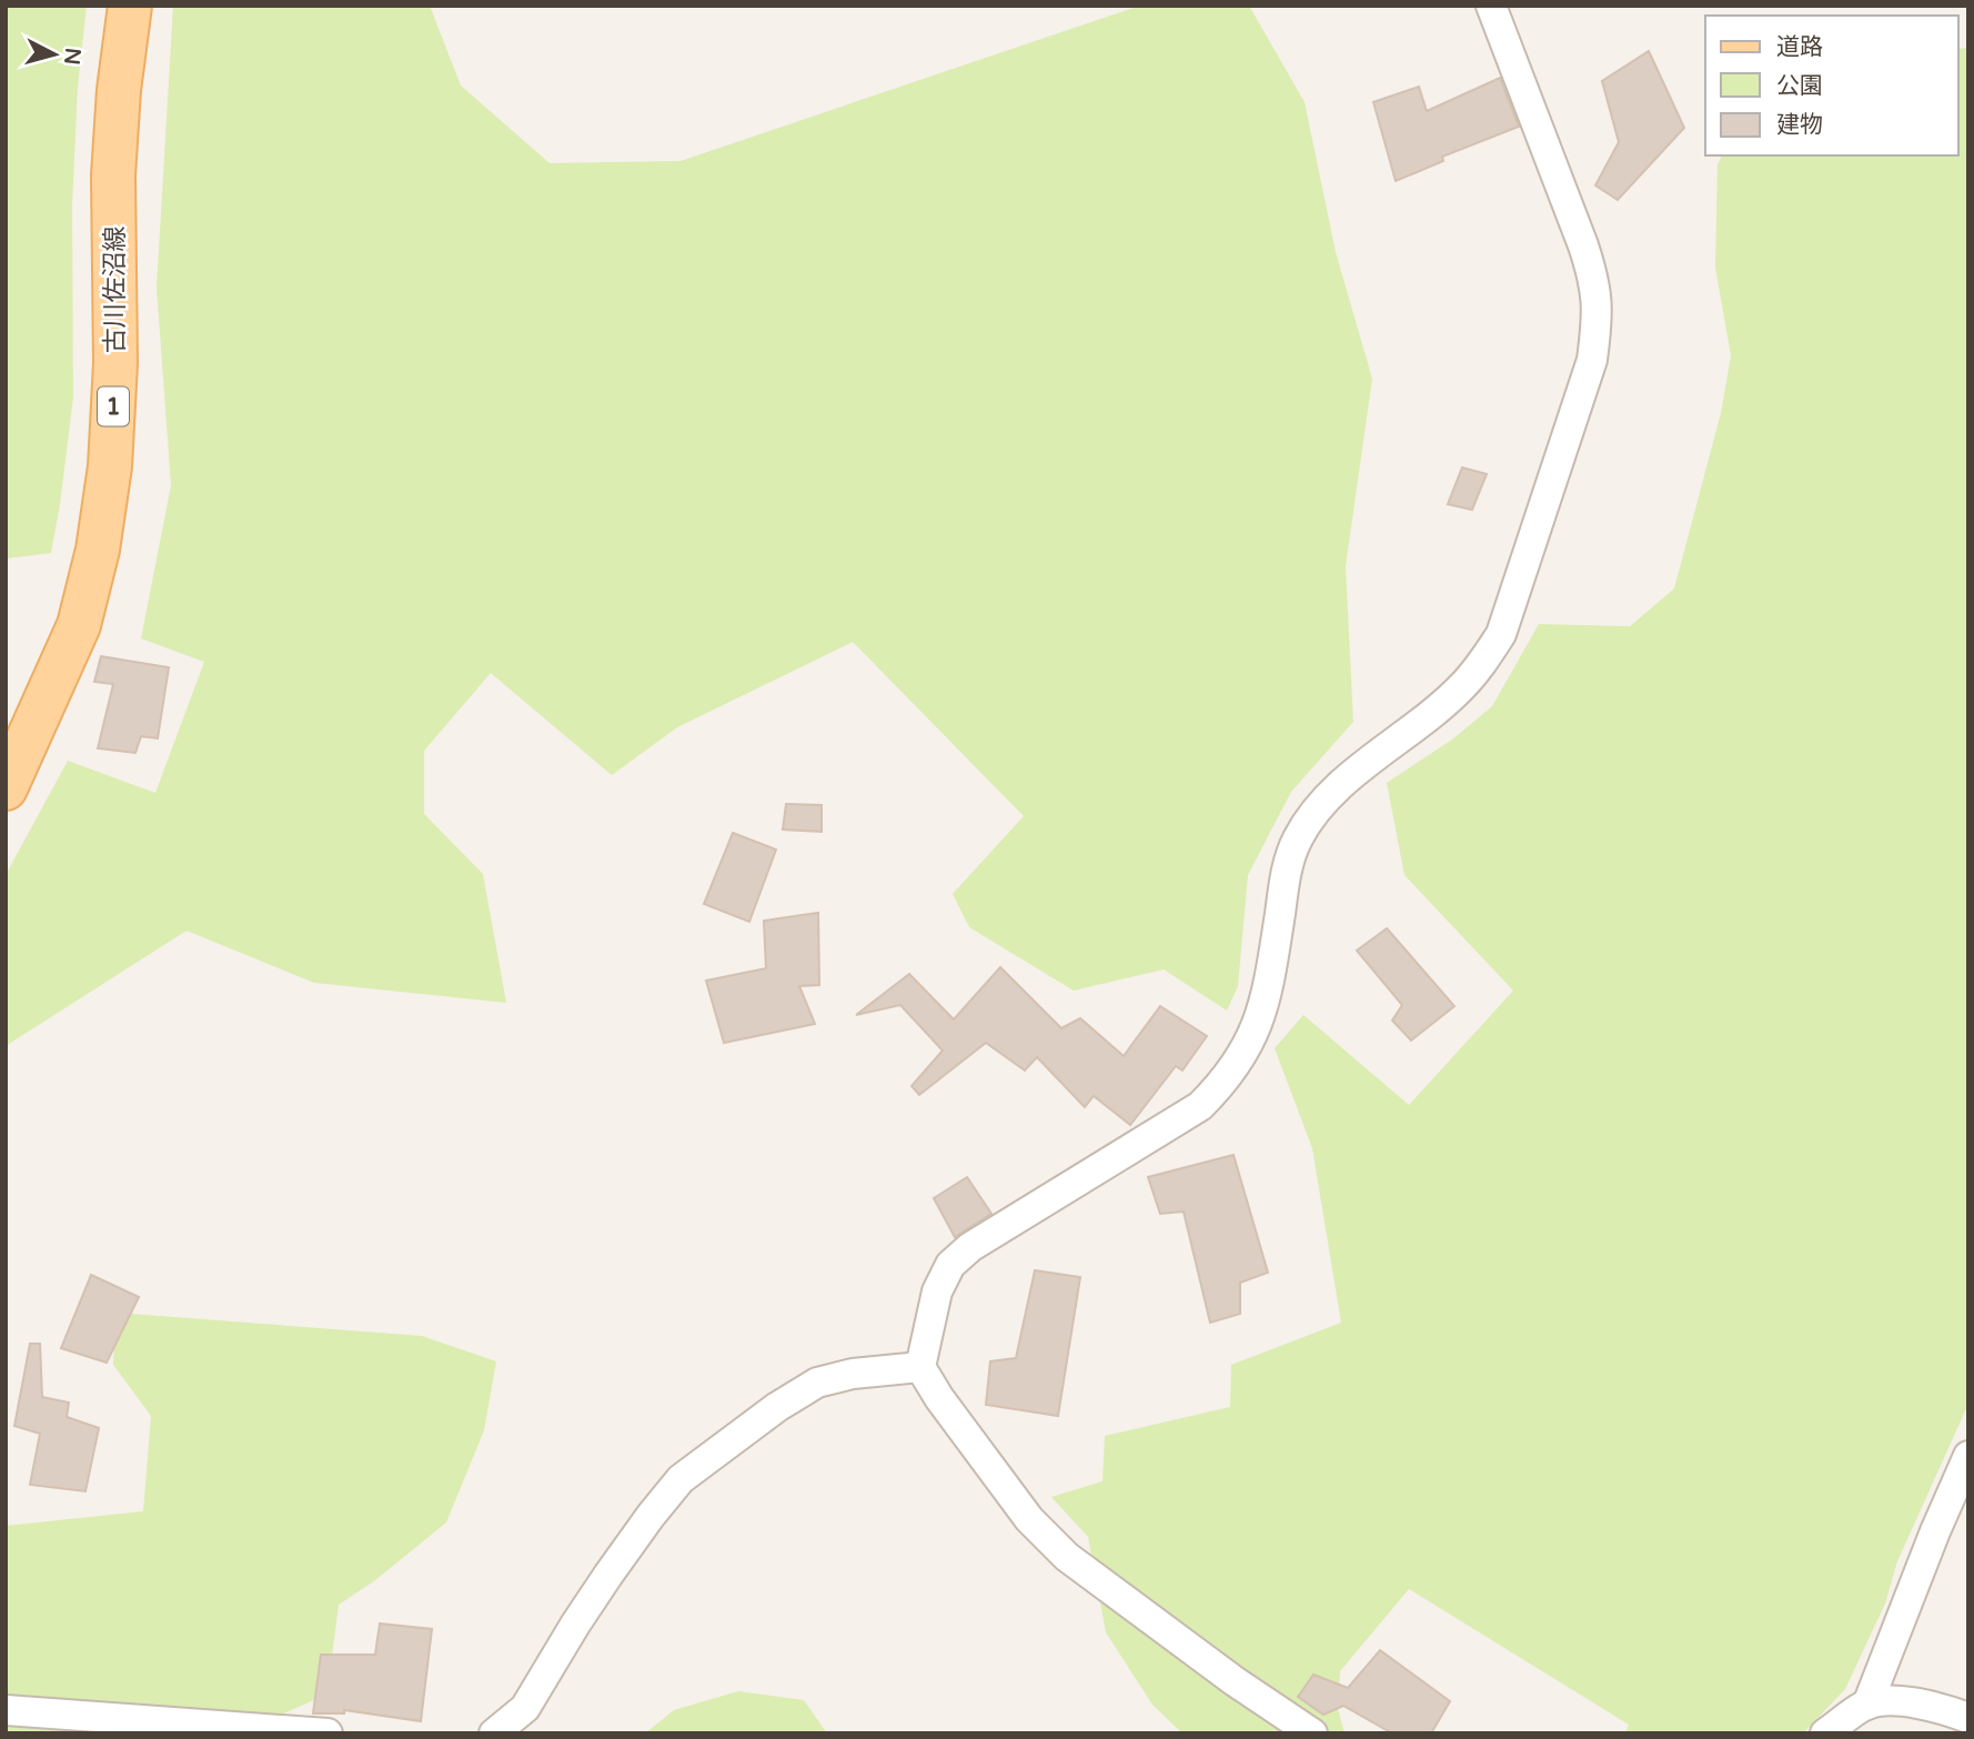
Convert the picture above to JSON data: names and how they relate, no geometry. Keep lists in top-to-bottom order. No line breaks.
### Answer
{"streets":{"main road":["古川佐沼線","1"]},"legend":["道路","公園","建物"],"north":"right"}
